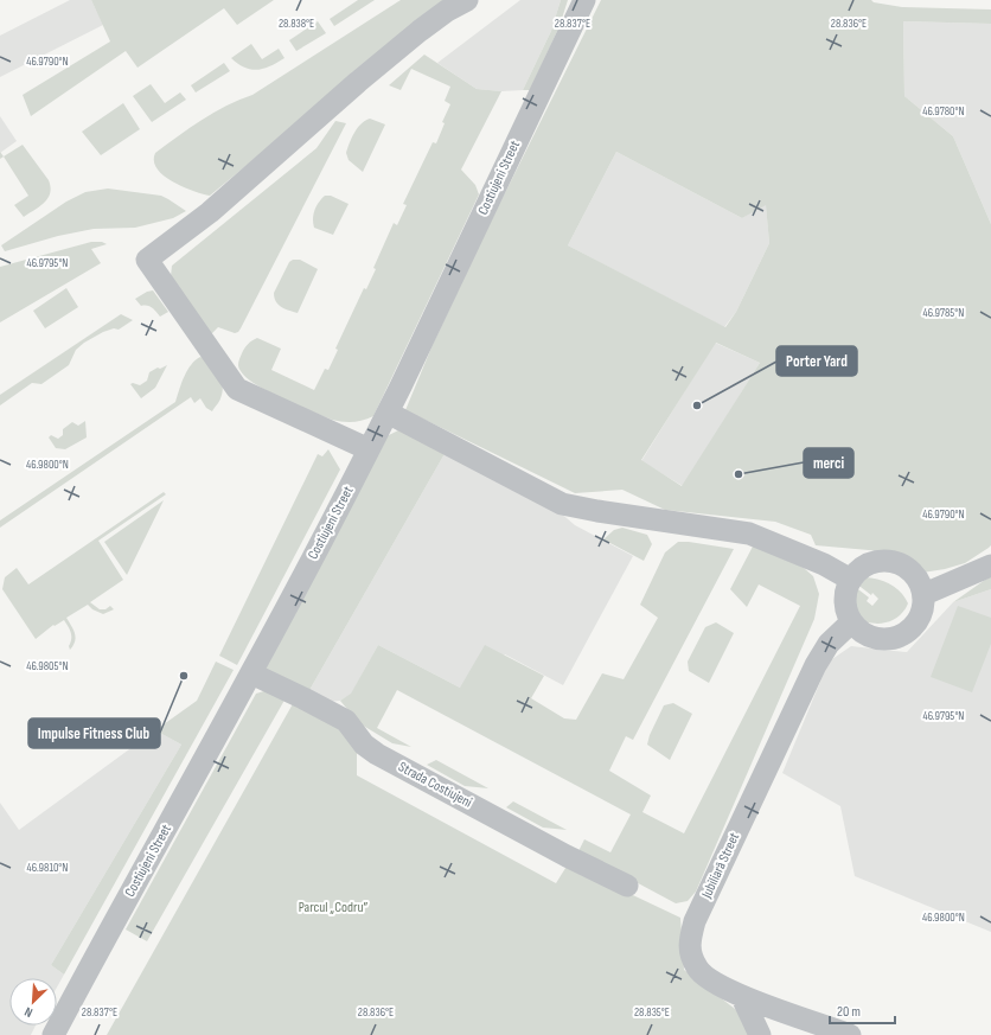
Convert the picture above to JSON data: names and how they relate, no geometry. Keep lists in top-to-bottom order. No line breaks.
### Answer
{"streets":{"street":["Costiujeni Street","Strada Costiujeni","Jubiliară Street"]},"crossings":[["Costiujeni Street","Strada Costiujeni"]],"parks":["Parcul „Codru”"],"places":["Porter Yard","merci","Impulse Fitness Club"],"scale_bar":"20 m","north":"bottom left","coordinates":["28.838°E","28.837°E","28.836°E","46.9790°N","46.9780°N","46.9795°N","46.9785°N","46.9800°N","46.9805°N","46.9810°N","28.835°E"]}
